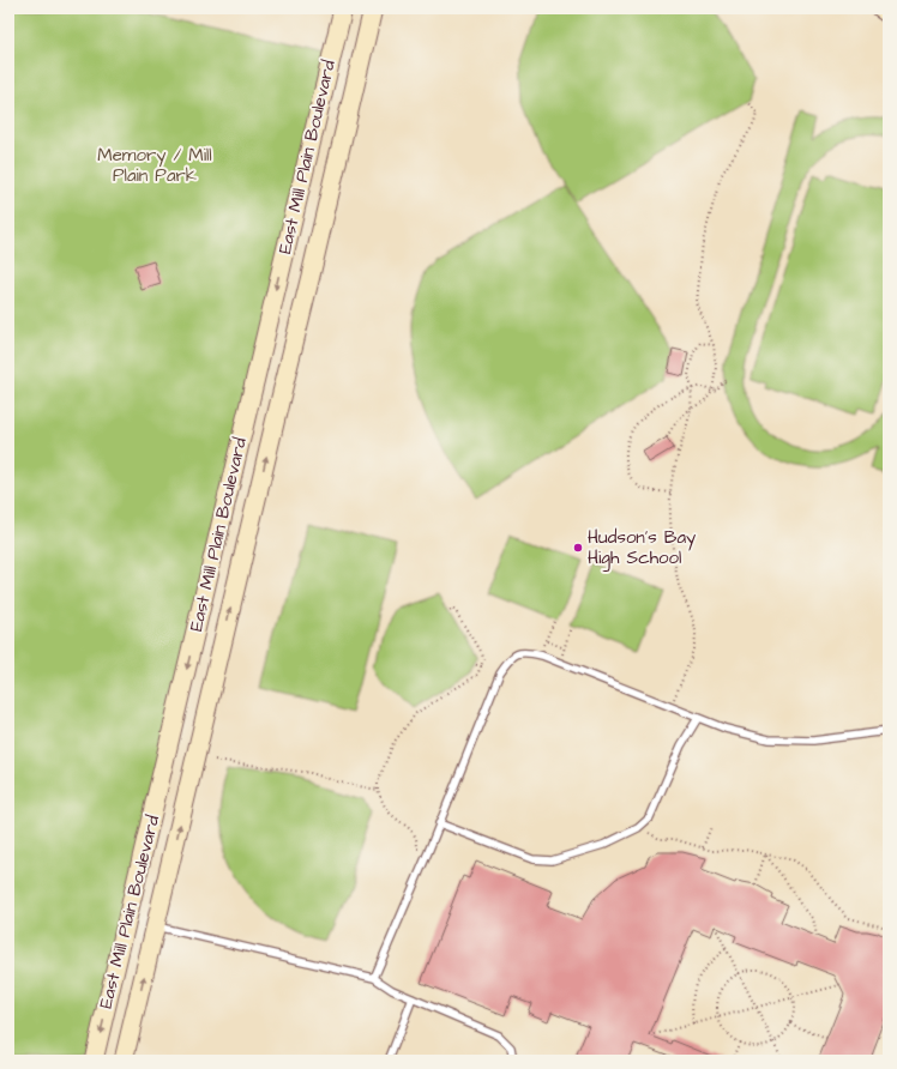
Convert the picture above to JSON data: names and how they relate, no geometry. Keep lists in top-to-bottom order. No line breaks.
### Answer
{"streets":{"main road":["East Mill Plain Boulevard"]},"parks":["Memory / Mill Plain Park"],"places":["Hudson's Bay High School"]}
